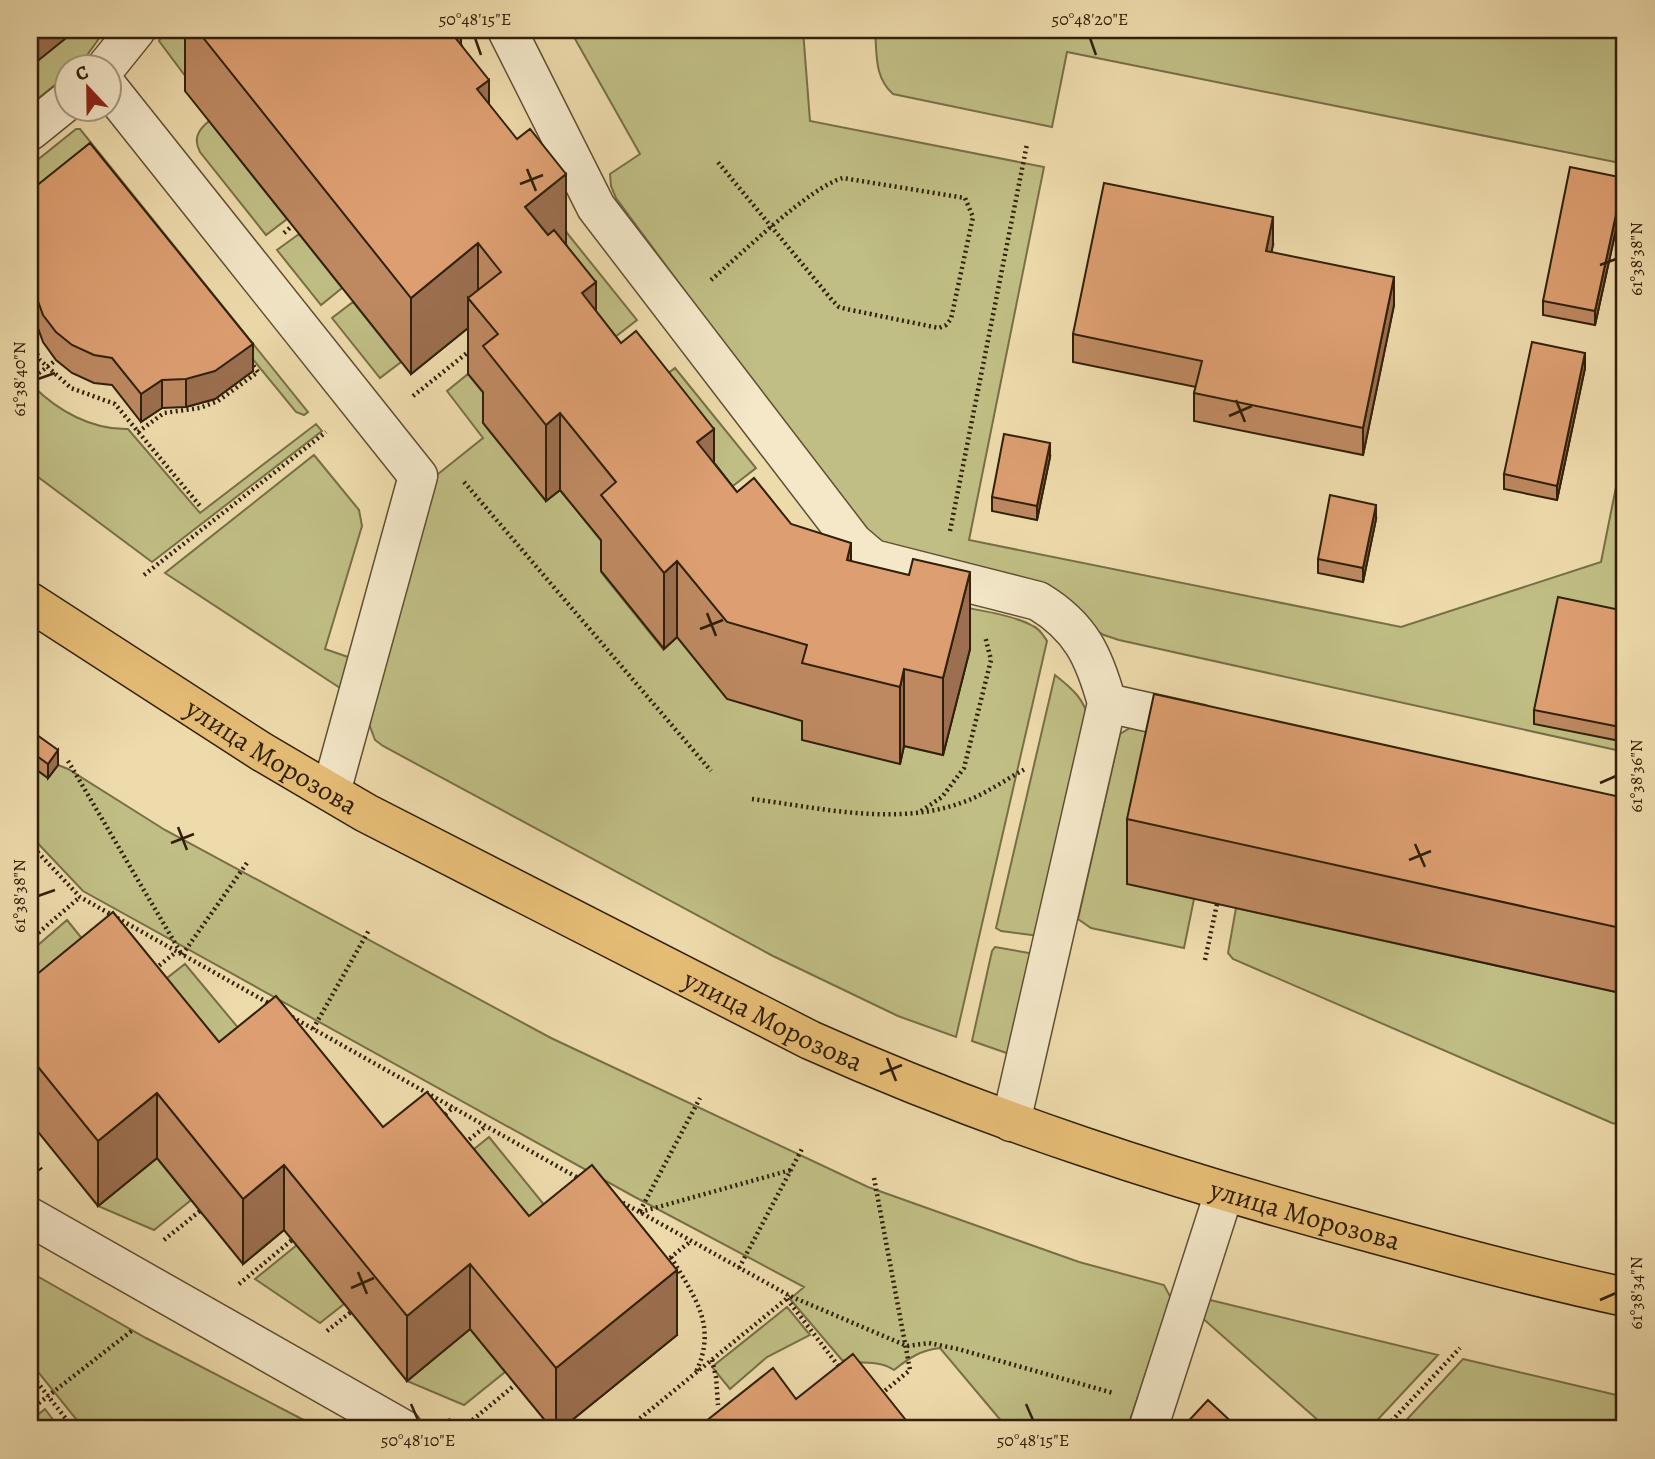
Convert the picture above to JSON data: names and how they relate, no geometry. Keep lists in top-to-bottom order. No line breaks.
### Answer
{"streets":{"main road":["улица Морозова"]},"north":"top","coordinates":["50°48'15\"E","50°48'20\"E","61°38'38\"N","61°38'40\"N","61°38'36\"N","61°38'34\"N","50°48'10\"E"]}
